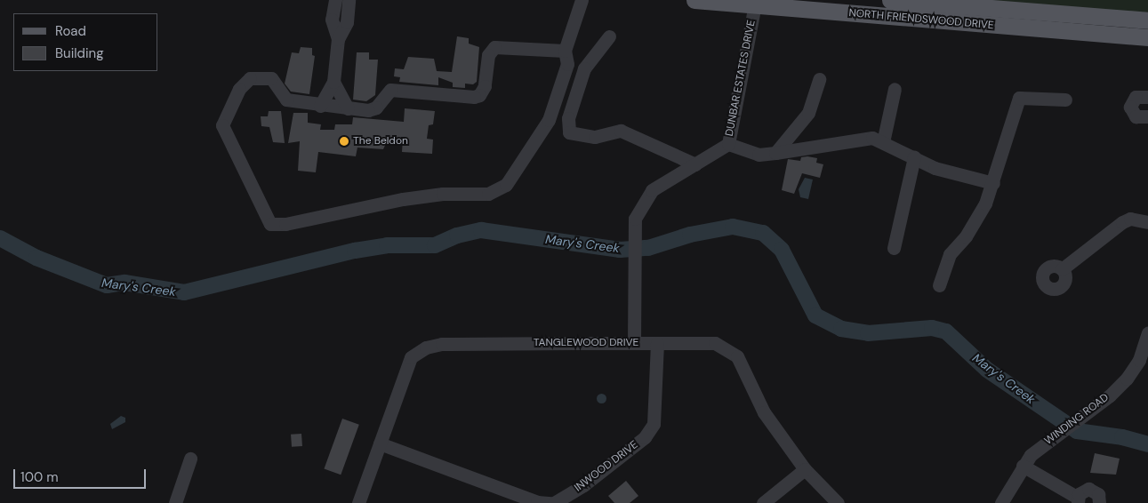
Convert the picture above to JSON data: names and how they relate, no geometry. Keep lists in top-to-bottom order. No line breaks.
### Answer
{"streets":{"main road":["NORTH FRIENDSWOOD DRIVE"],"street":["DUNBAR ESTATES DRIVE","TANGLEWOOD DRIVE","WINDING ROAD","INWOOD DRIVE"]},"crossings":[["NORTH FRIENDSWOOD DRIVE","DUNBAR ESTATES DRIVE"],["DUNBAR ESTATES DRIVE","TANGLEWOOD DRIVE"],["TANGLEWOOD DRIVE","INWOOD DRIVE"]],"water":["Mary's Creek"],"places":["The Beldon"],"legend":["Road","Building"],"scale_bar":"100 m"}
